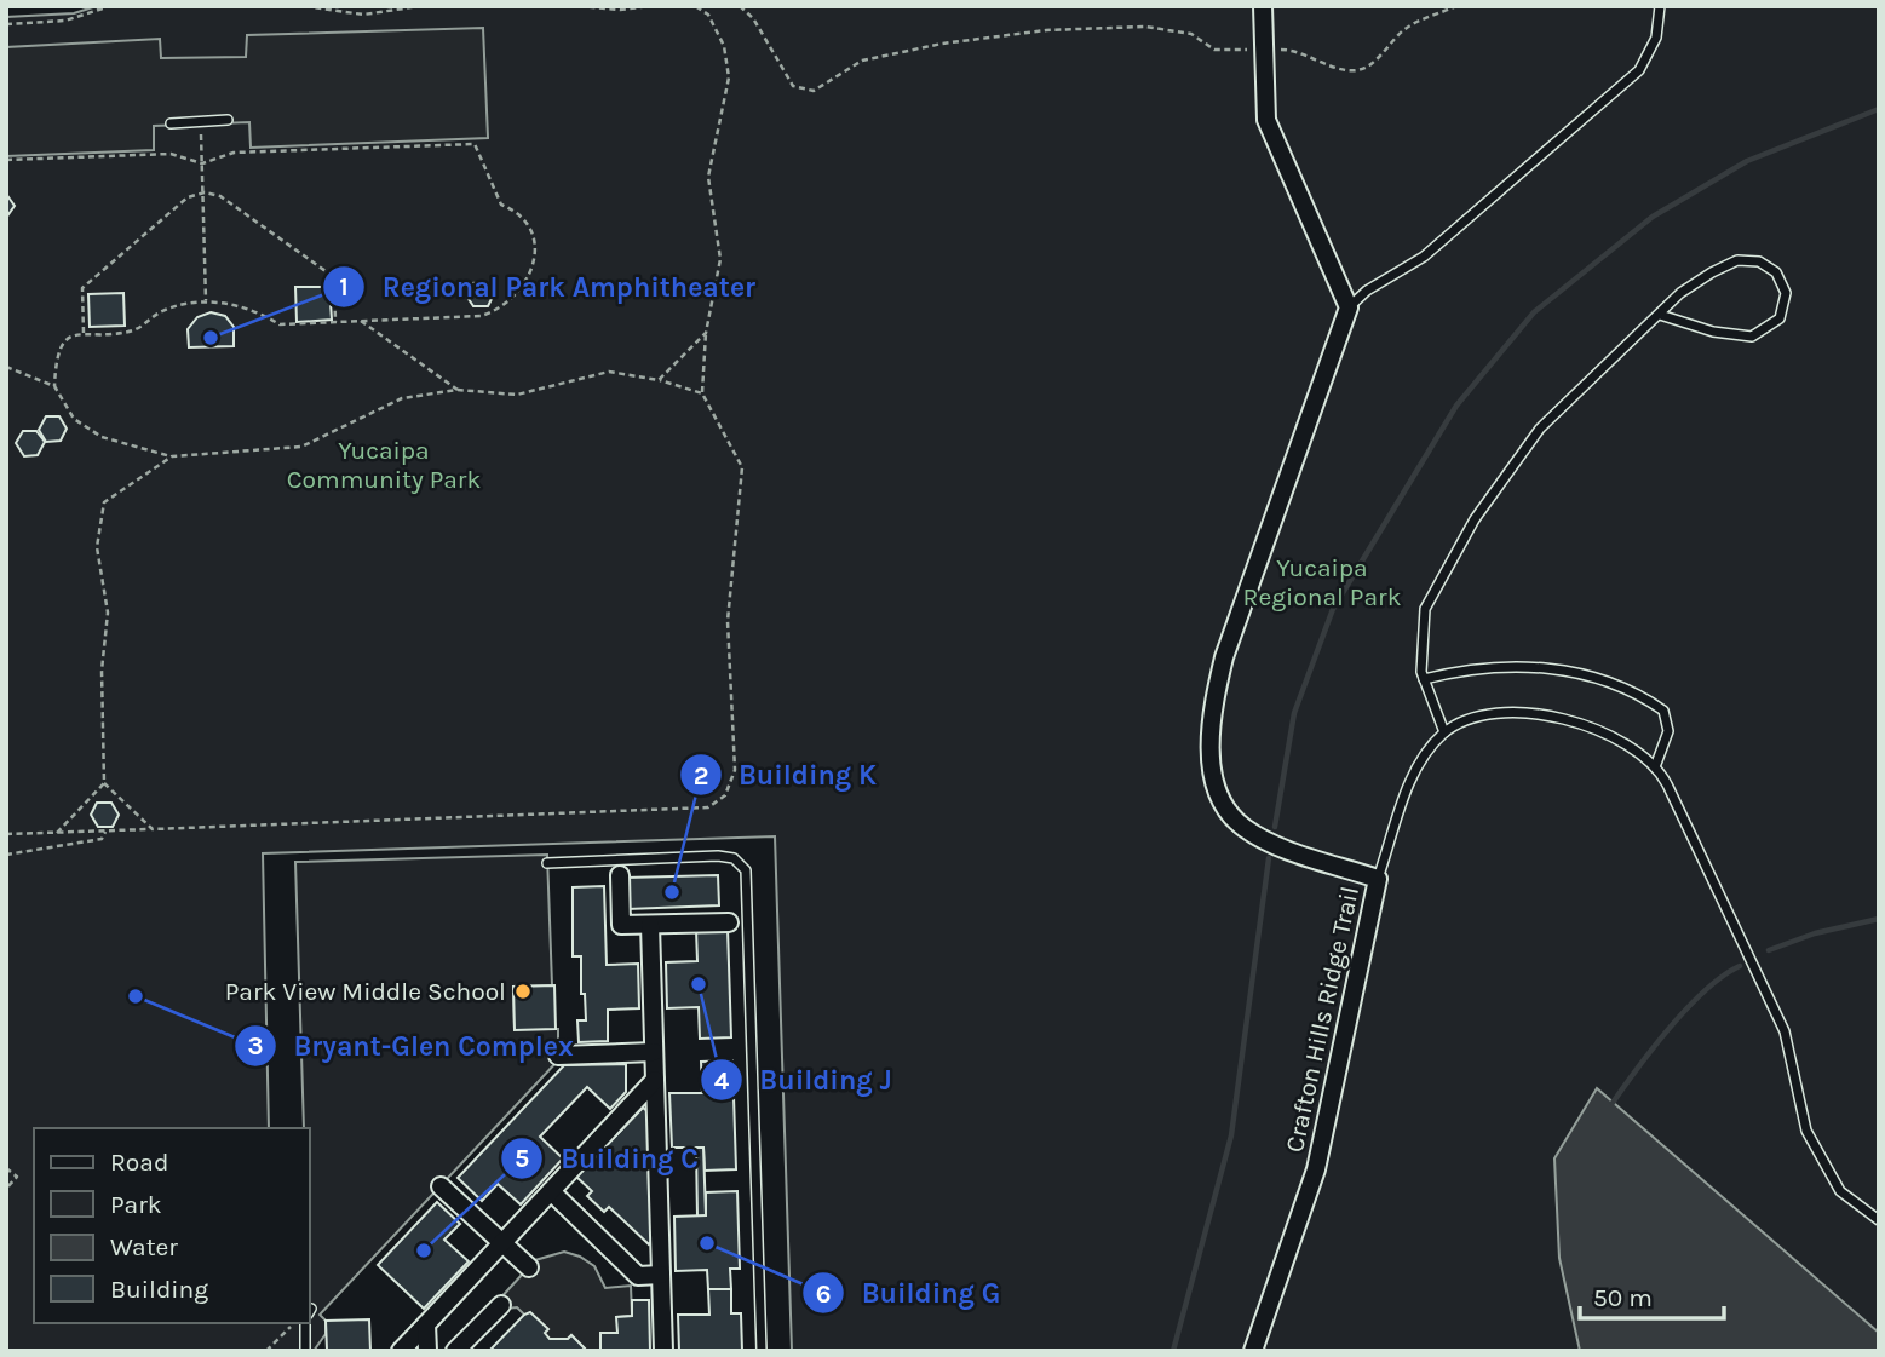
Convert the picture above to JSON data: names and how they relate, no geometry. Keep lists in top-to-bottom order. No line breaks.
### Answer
{"streets":{"street":["Crafton Hills Ridge Trail"]},"parks":["Yucaipa Community Park","Yucaipa Regional Park"],"places":["Regional Park Amphitheater","Building K","Building J","Park View Middle School","Bryant-Glen Complex","Building G","Building C"],"legend":["Road","Park","Water","Building"],"scale_bar":"50 m"}
